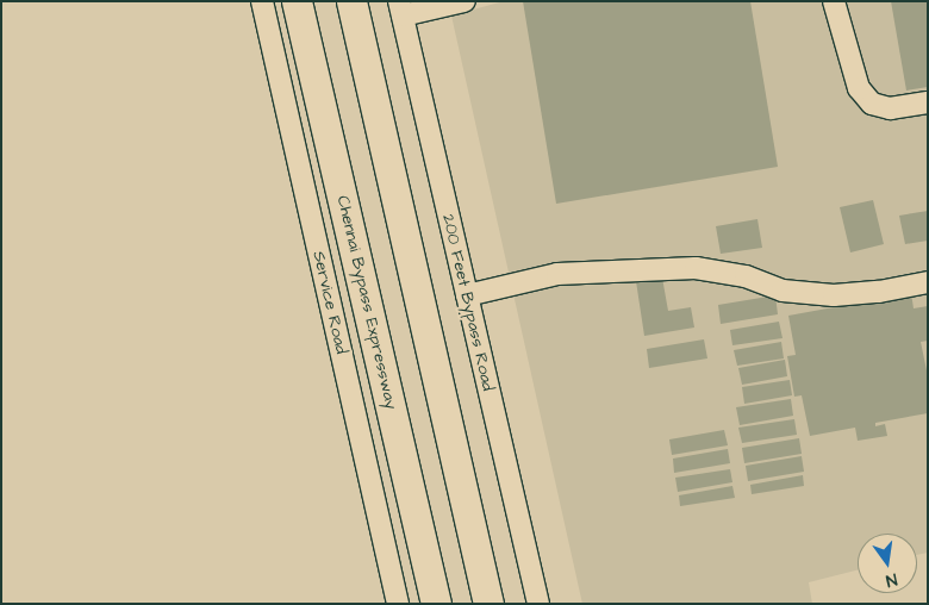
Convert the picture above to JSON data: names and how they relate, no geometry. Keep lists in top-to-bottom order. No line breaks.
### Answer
{"streets":{"highway":["Chennai Bypass Expressway"],"street":["Service Road","200 Feet Bypass Road"]},"north":"bottom"}
